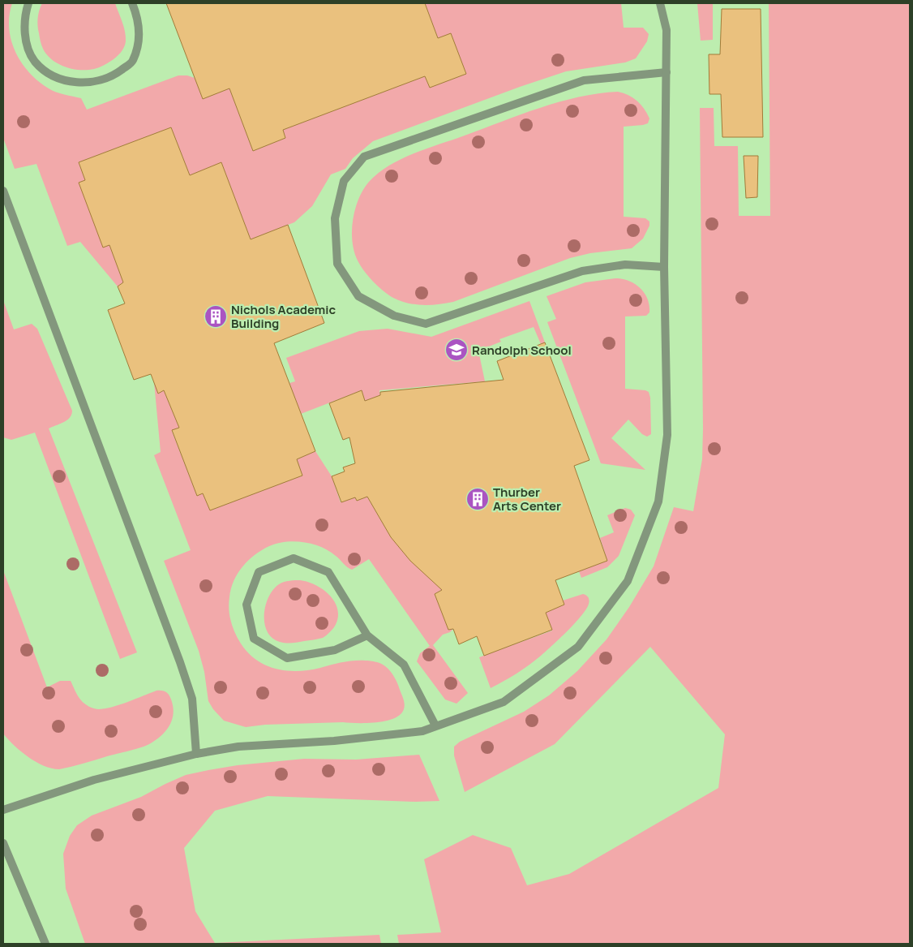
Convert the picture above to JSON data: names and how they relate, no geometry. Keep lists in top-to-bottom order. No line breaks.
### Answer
{"places":{"building":["Nichols Academic Building","Thurber Arts Center"],"school or university":["Randolph School"]}}
